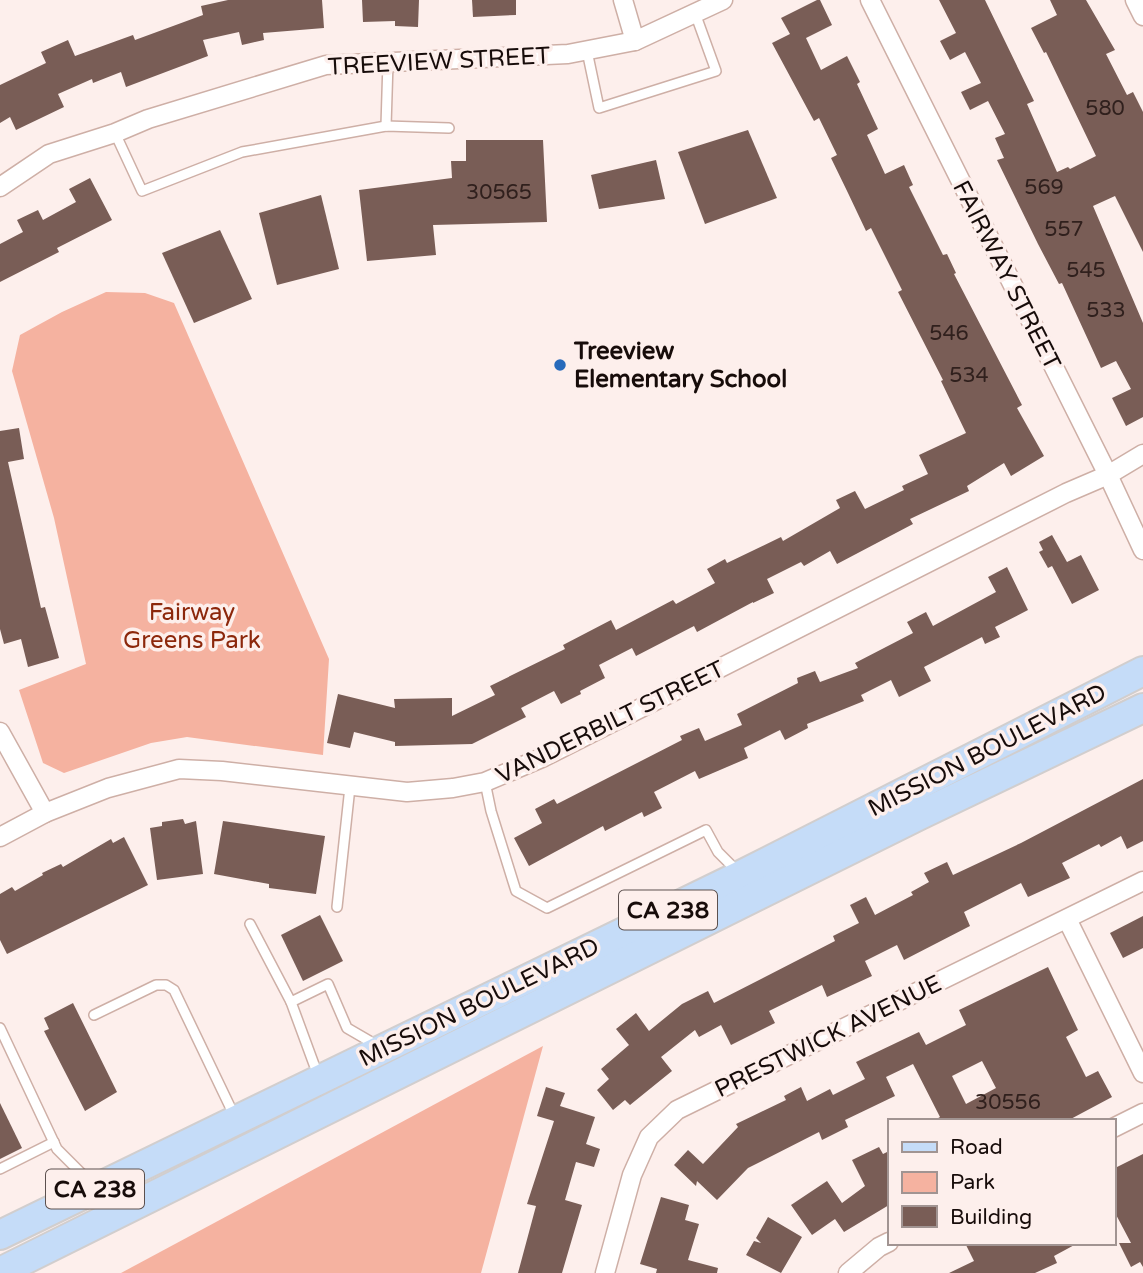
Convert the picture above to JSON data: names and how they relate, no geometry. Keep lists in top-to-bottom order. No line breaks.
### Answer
{"streets":{"main road":["MISSION BOULEVARD","CA 238"],"street":["TREEVIEW STREET","FAIRWAY STREET","VANDERBILT STREET","PRESTWICK AVENUE"]},"crossings":[["FAIRWAY STREET","VANDERBILT STREET"]],"parks":["Fairway Greens Park"],"places":["Treeview Elementary School"],"house_numbers":["580","569","30565","557","545","533","546","534","30556"],"legend":["Road","Park","Building"]}
